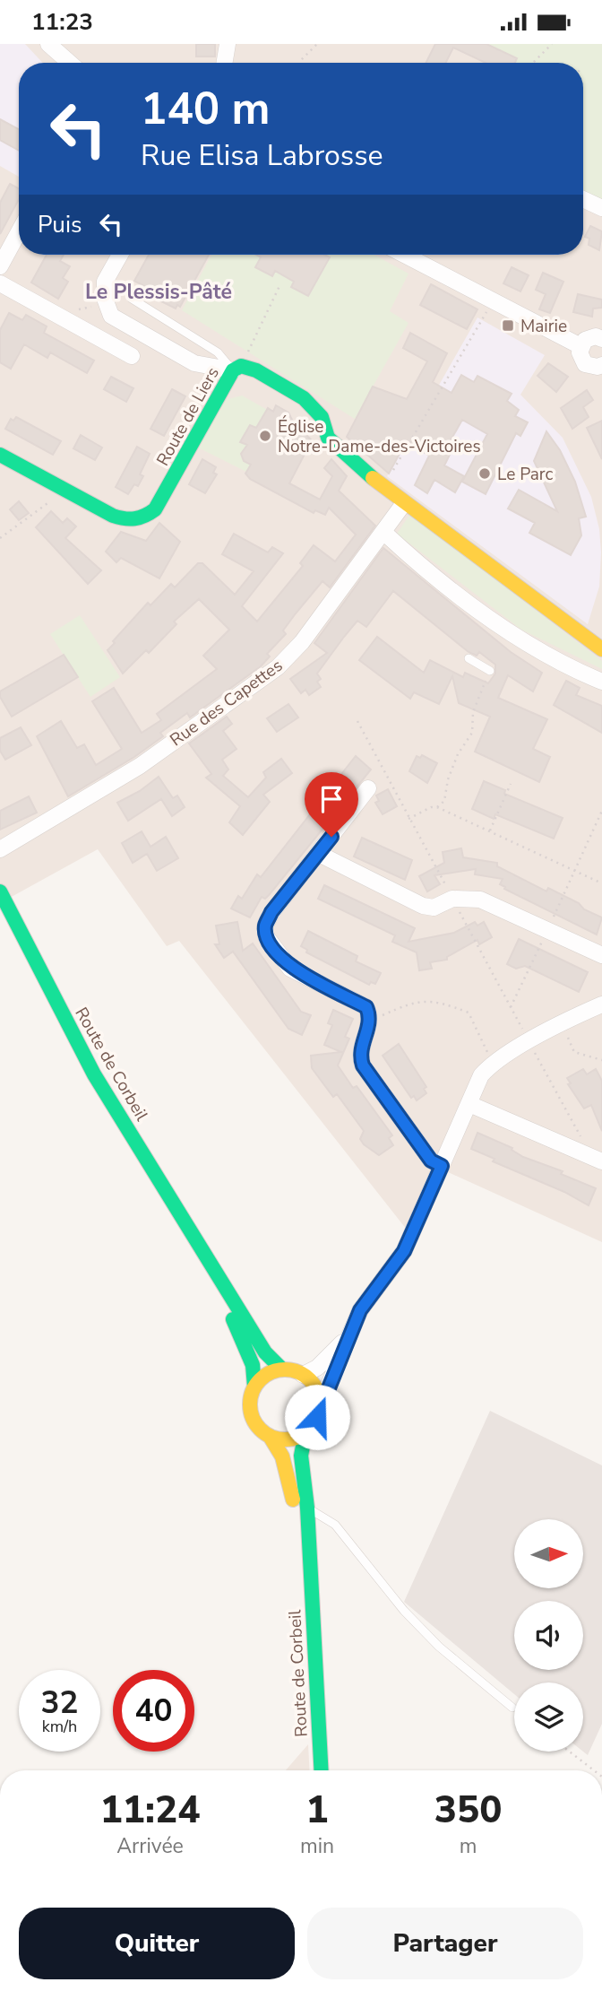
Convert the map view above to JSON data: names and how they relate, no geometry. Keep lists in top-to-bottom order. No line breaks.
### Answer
{"streets":{"street":["Route de Liers","Rue des Capettes","Route de Corbeil"]},"crossings":[["Route de Liers","Rue des Capettes"]],"districts":["Le Plessis-Pâté"],"places":{"transit":["Mairie"],"other":["Église Notre-Dame-des-Victoires","Le Parc"]},"north":"right","page":{"status":"11:23","turn":["140 m","Rue Elisa Labrosse"],"then":"Puis","speed":"32 km/h","limit":"40","eta":["11:24","Arrivée","1","min","350","m"],"buttons":["Quitter","Partager"]}}
